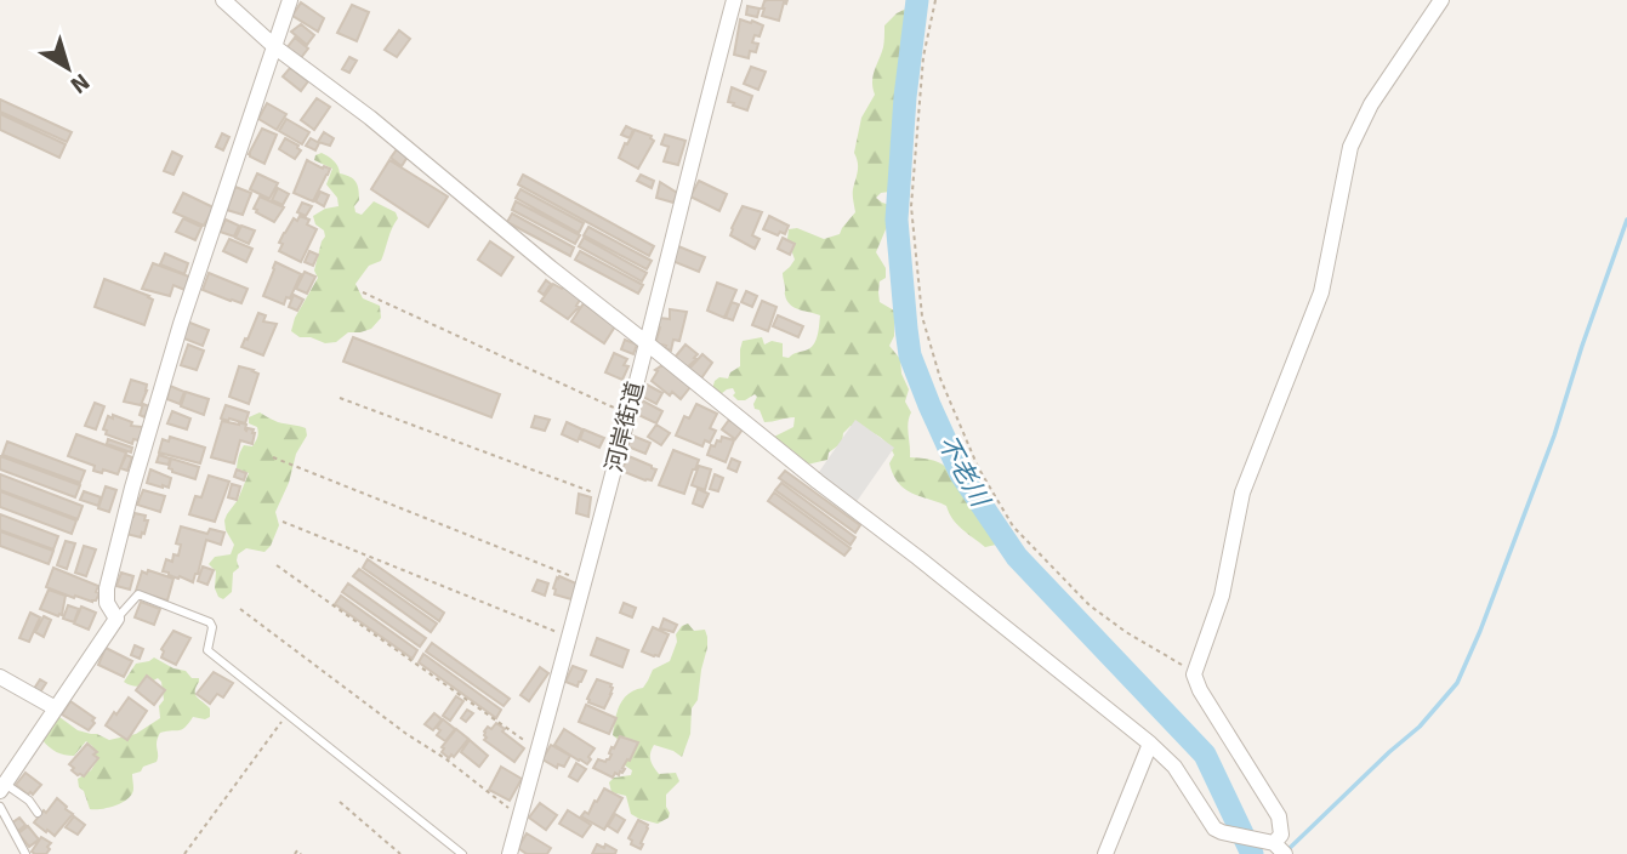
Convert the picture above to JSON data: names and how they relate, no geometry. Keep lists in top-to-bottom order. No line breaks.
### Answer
{"streets":{"street":["河岸街道"]},"water":["不老川"],"north":"bottom right"}
